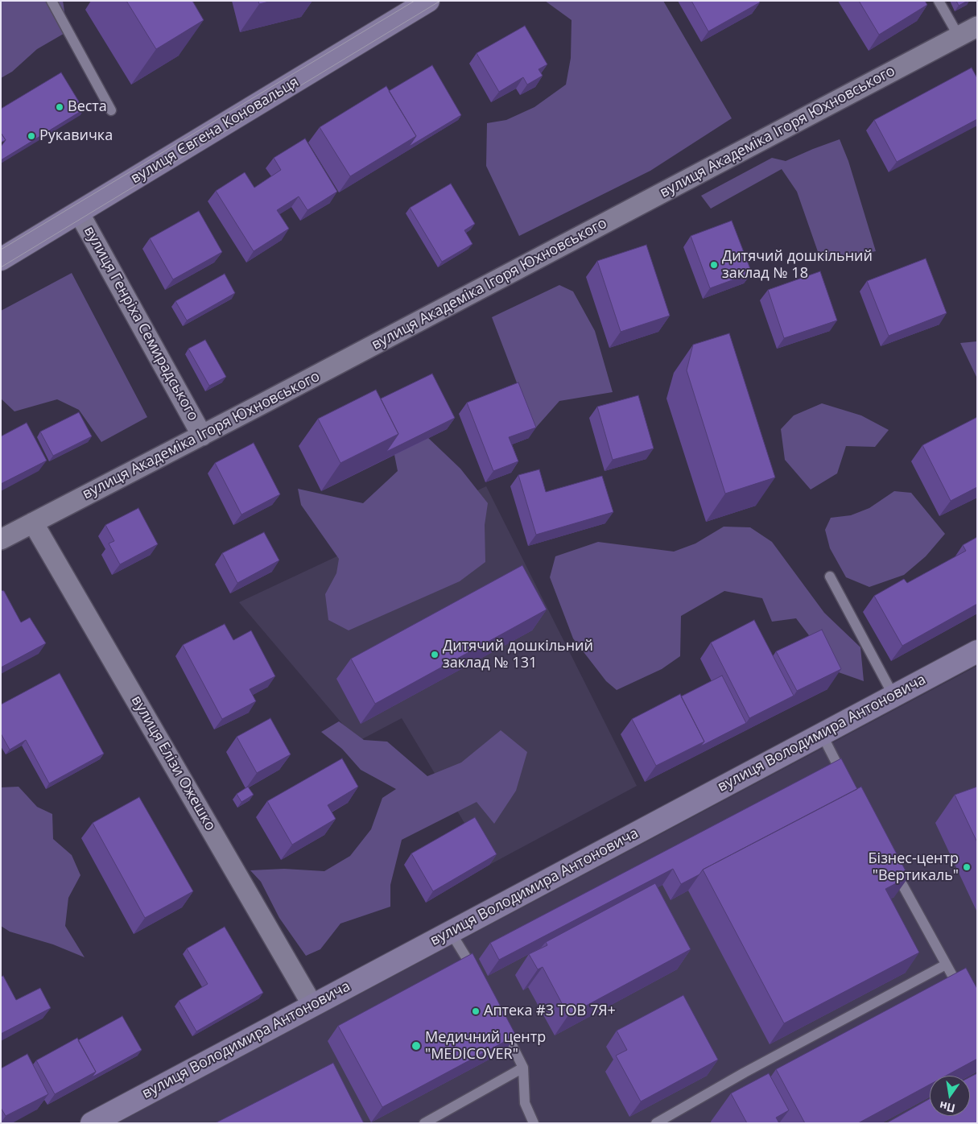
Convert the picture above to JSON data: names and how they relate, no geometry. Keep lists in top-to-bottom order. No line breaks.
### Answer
{"streets":{"main road":["вулиця Євгена Коновальця","вулиця Володимира Антоновича"],"street":["вулиця Академіка Ігоря Юхновського","вулиця Генріха Семирадського","вулиця Елізи Ожешко"]},"crossings":[["вулиця Євгена Коновальця","вулиця Генріха Семирадського"],["вулиця Академіка Ігоря Юхновського","вулиця Генріха Семирадського"],["вулиця Академіка Ігоря Юхновського","вулиця Елізи Ожешко"],["вулиця Володимира Антоновича","вулиця Елізи Ожешко"]],"places":["Веста","Рукавичка","Дитячий дошкільний заклад № 18","Дитячий дошкільний заклад № 131","Бізнес-центр \"Вертикаль\"","Аптека #3 ТОВ 7Я+","Медичний центр \"MEDICOVER\""],"north":"bottom"}
